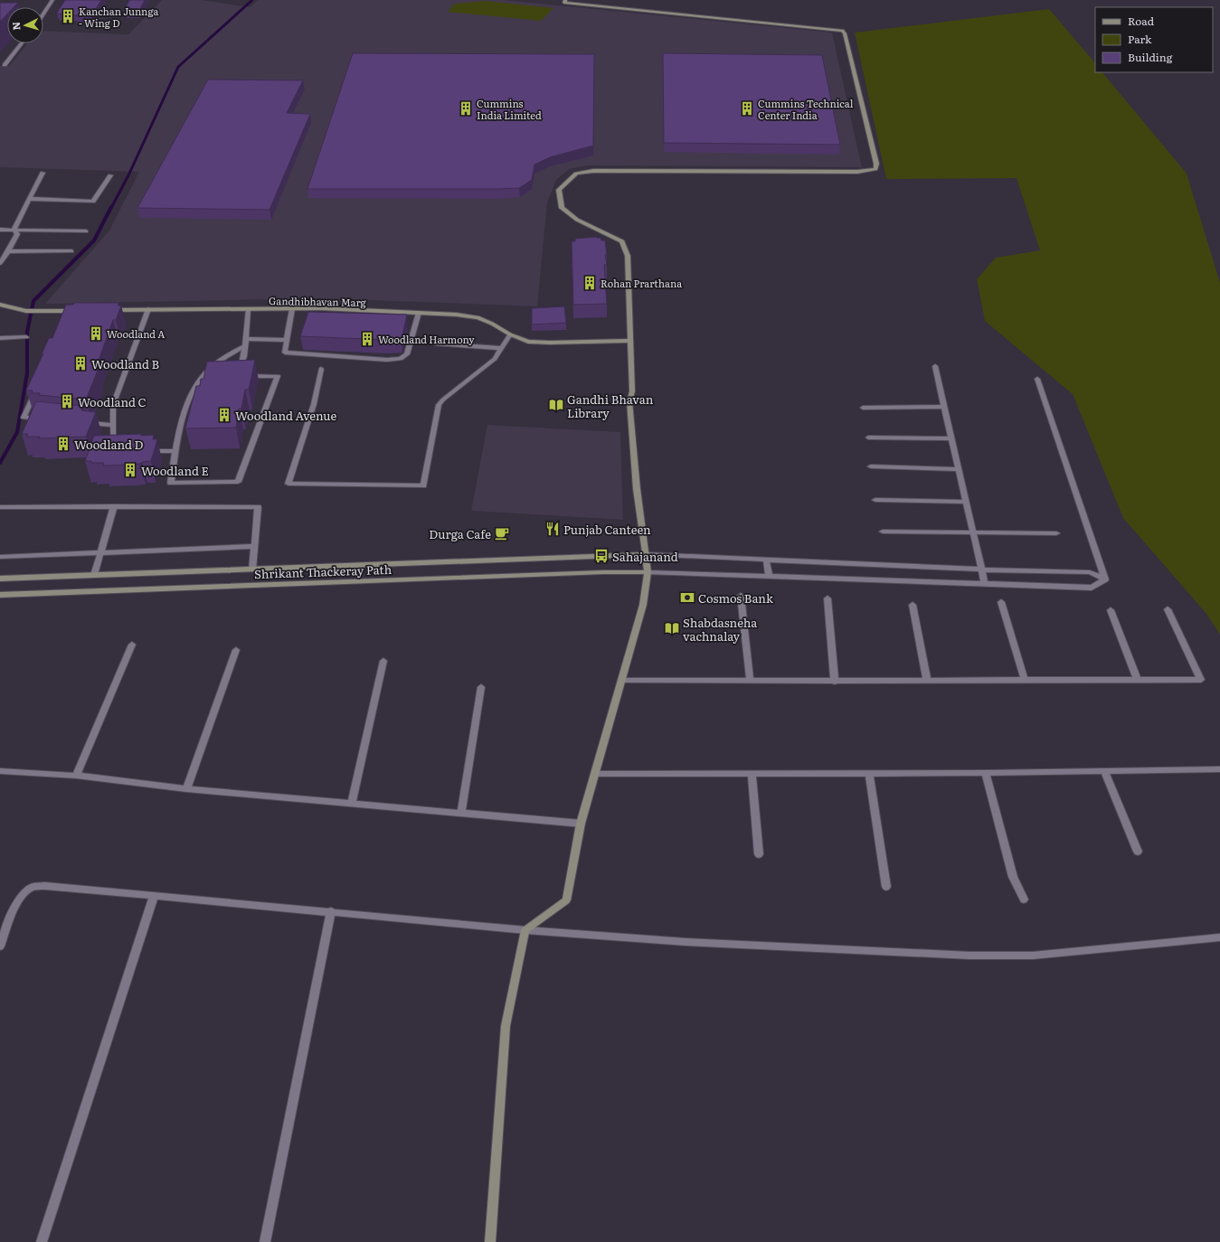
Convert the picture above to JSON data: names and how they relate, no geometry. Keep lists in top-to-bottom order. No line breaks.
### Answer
{"streets":{"street":["Gandhibhavan Marg","Shrikant Thackeray Path"]},"places":{"building":["Kanchan Junnga - Wing D","Cummins India Limited","Cummins Technical Center India","Rohan Prarthana","Woodland A","Woodland Harmony","Woodland B","Woodland C","Woodland Avenue","Woodland D","Woodland E"],"library":["Gandhi Bhavan Library","Shabdasneha vachnalay"],"restaurant":["Punjab Canteen"],"cafe":["Durga Cafe"],"bus stop":["Sahajanand"],"bank":["Cosmos Bank"]},"legend":["Road","Park","Building"],"north":"left"}
